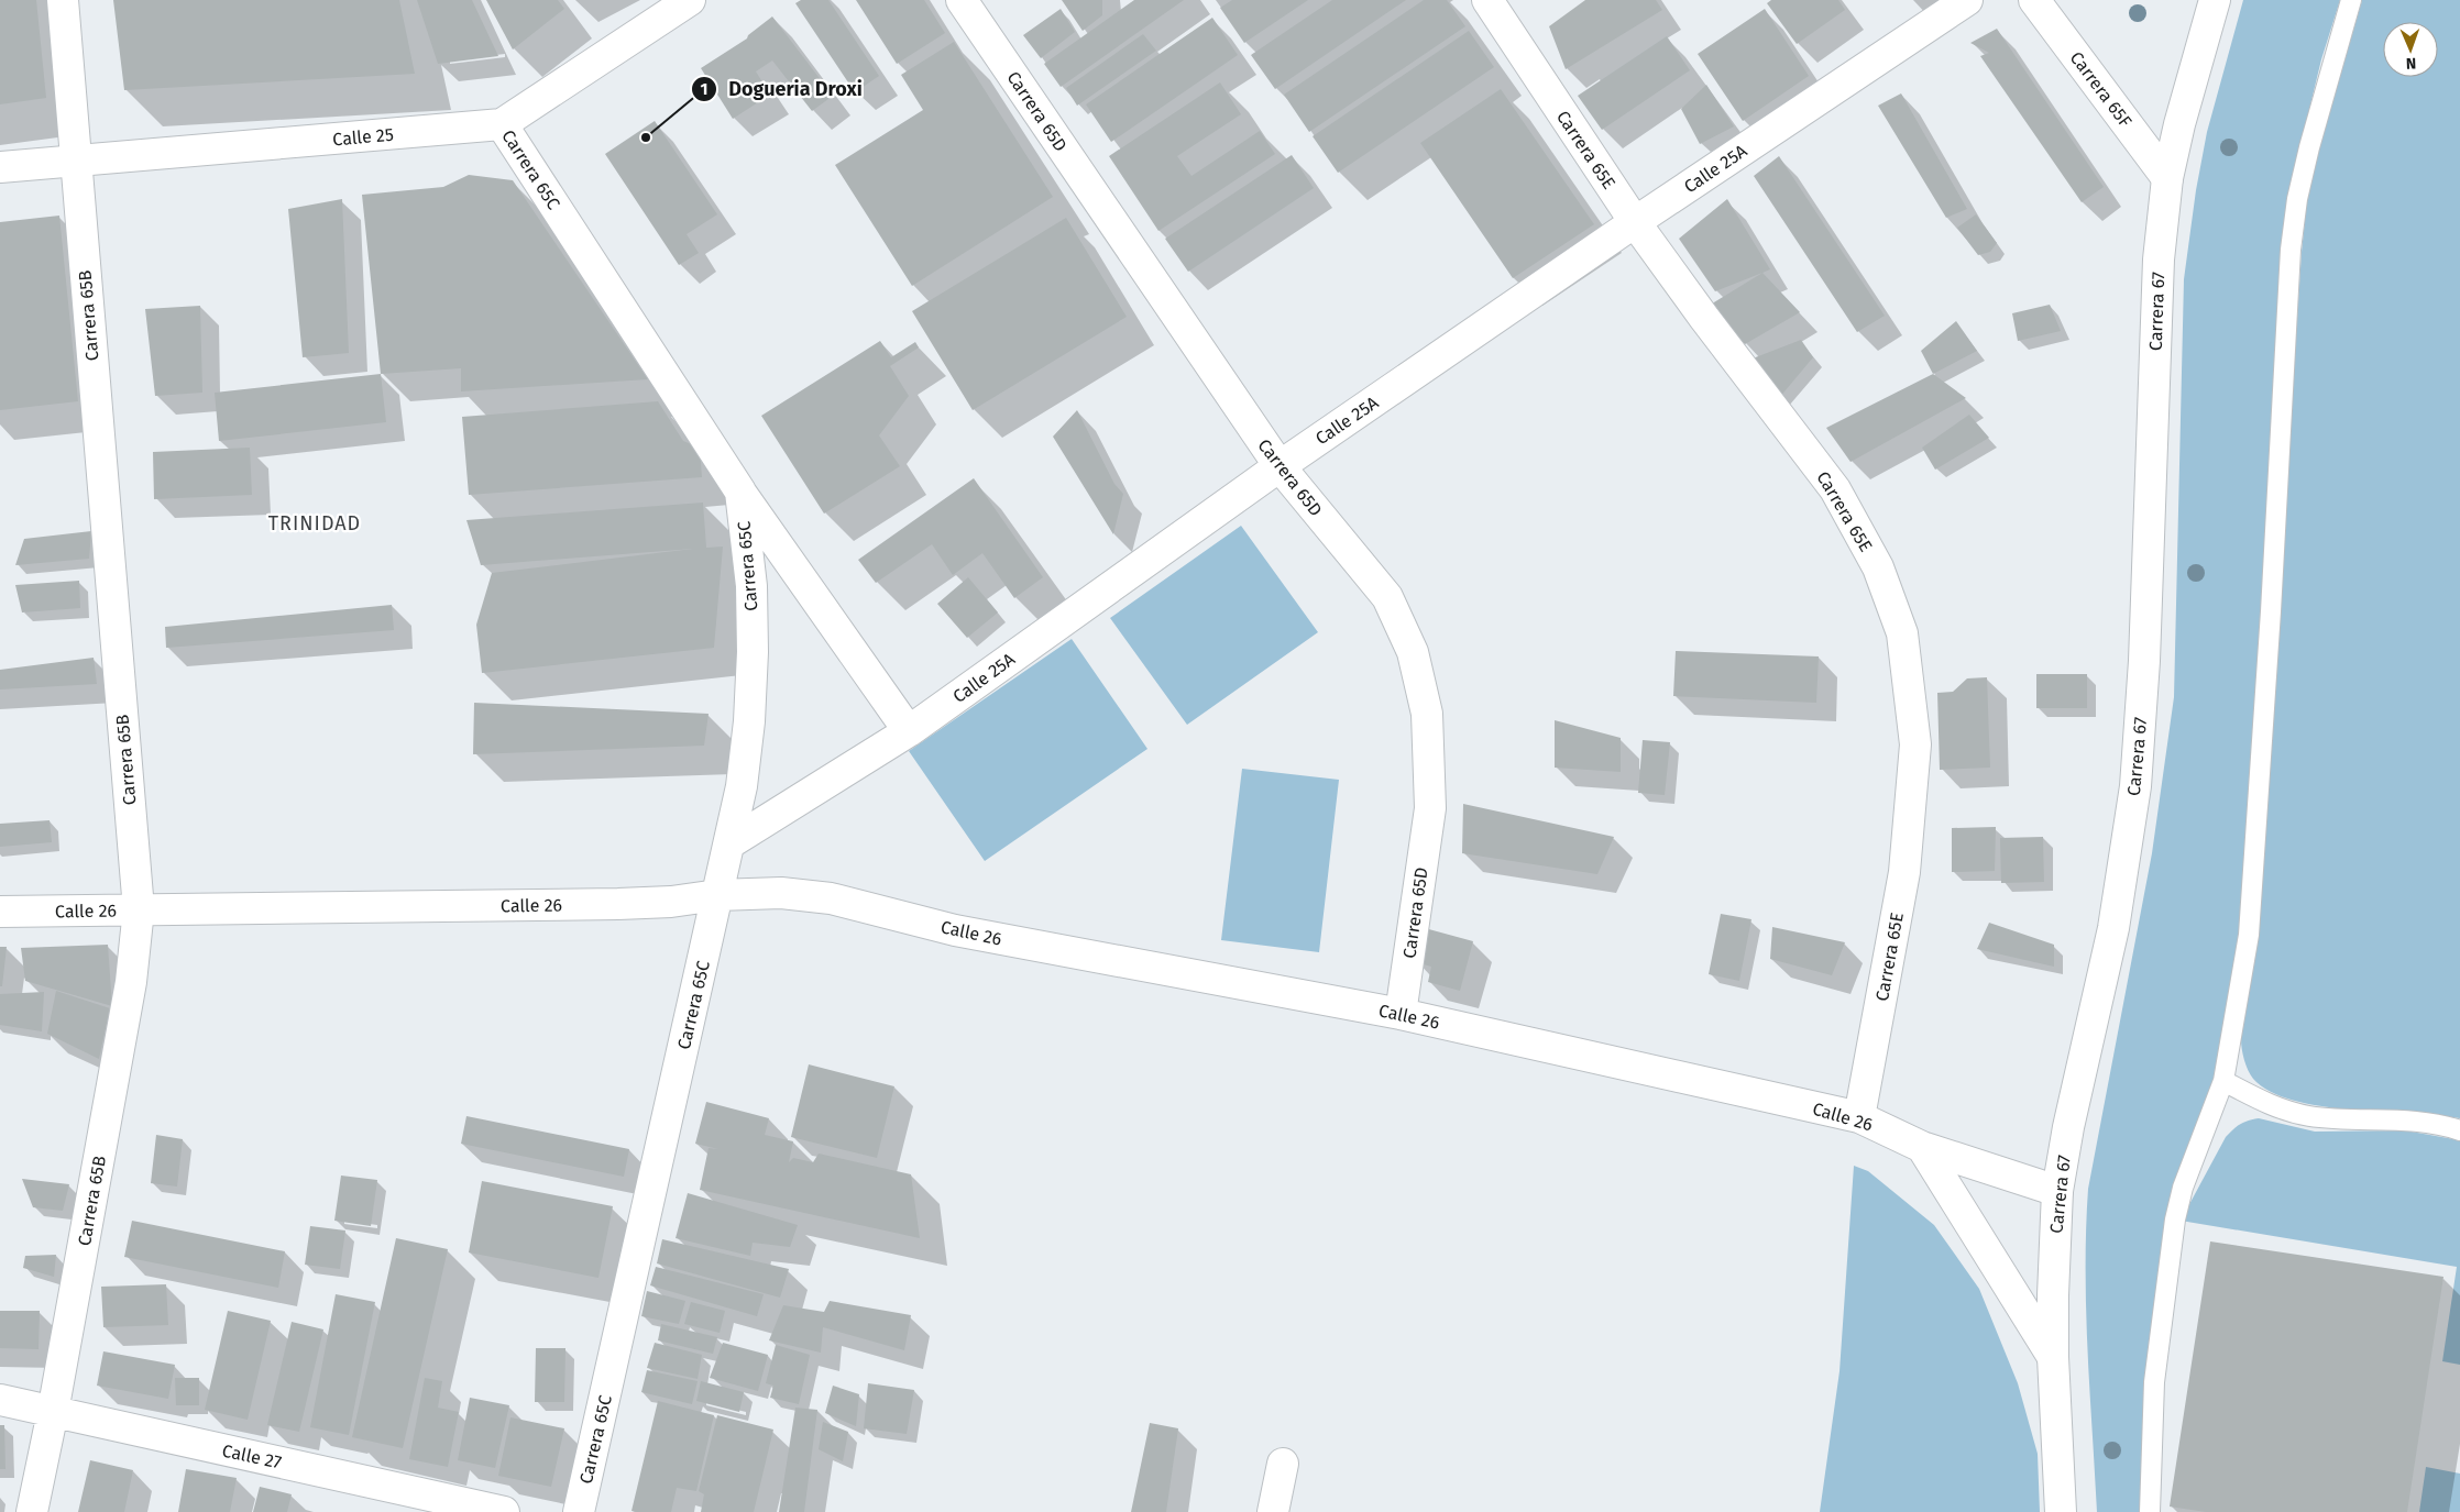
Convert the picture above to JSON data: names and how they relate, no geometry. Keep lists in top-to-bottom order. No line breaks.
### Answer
{"streets":{"street":["Carrera 65F","Carrera 65D","Calle 25","Carrera 65E","Calle 25A","Carrera 65C","Carrera 67","Carrera 65B","Calle 26","Calle 27"]},"crossings":[["Carrera 65F","Carrera 67"],["Carrera 65D","Calle 25A"],["Carrera 65D","Calle 26"],["Calle 25","Carrera 65C"],["Calle 25","Carrera 65B"],["Carrera 65E","Calle 25A"],["Carrera 65E","Calle 26"],["Calle 25A","Carrera 65C"],["Carrera 65C","Calle 26"],["Carrera 67","Calle 26"],["Carrera 65B","Calle 26"],["Carrera 65B","Calle 27"]],"districts":["TRINIDAD"],"places":["Dogueria Droxi"],"north":"bottom"}
